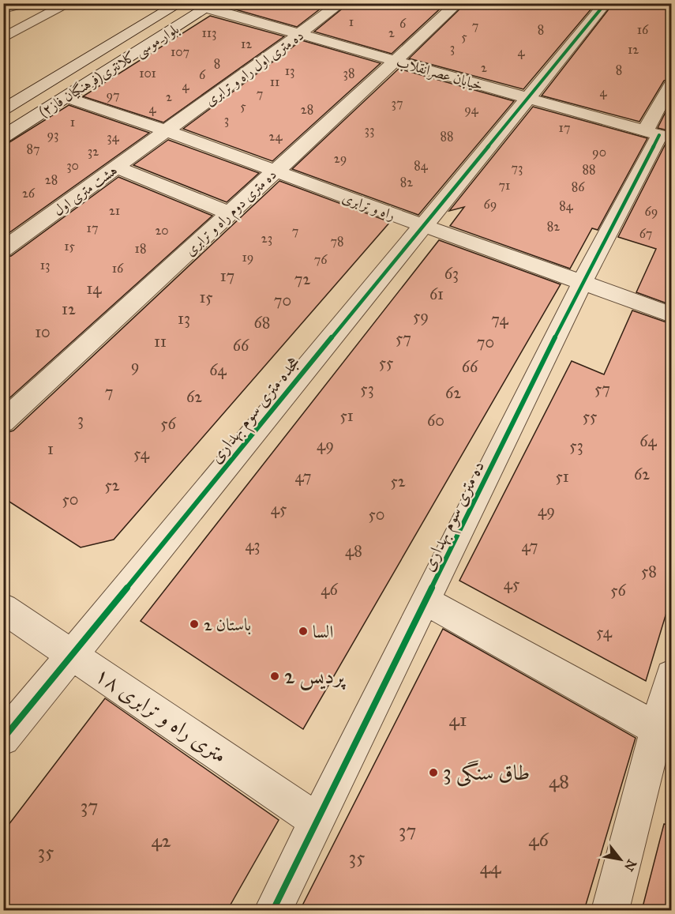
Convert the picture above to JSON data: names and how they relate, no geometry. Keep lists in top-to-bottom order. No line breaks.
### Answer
{"streets":{"street":["ده متری اول راه و ترابری","بلوار موسی کلانتری(فرهنگیان فاز۲)","خیابان عصرانقلاب","هشت متری اول","راه و ترابری","ده متری دوم راه و ترابری","هجده متری سوم بهداری","ده متری سوم بهداری","۱۸ متری راه و ترابری"]},"crossings":[["ده متری اول راه و ترابری","خیابان عصرانقلاب"],["ده متری اول راه و ترابری","هشت متری اول"],["ده متری اول راه و ترابری","راه و ترابری"],["بلوار موسی کلانتری(فرهنگیان فاز۲)","خیابان عصرانقلاب"],["بلوار موسی کلانتری(فرهنگیان فاز۲)","راه و ترابری"],["خیابان عصرانقلاب","ده متری دوم راه و ترابری"],["خیابان عصرانقلاب","هجده متری سوم بهداری"],["خیابان عصرانقلاب","ده متری سوم بهداری"],["هشت متری اول","راه و ترابری"],["راه و ترابری","ده متری دوم راه و ترابری"],["راه و ترابری","هجده متری سوم بهداری"],["راه و ترابری","ده متری سوم بهداری"],["هجده متری سوم بهداری","۱۸ متری راه و ترابری"],["ده متری سوم بهداری","۱۸ متری راه و ترابری"]],"places":["باستان 2","السا","پردیس 2","طاق سنگی 3"],"house_numbers":["1","6","7","8","16","113","2","5","12","3","12","107","4","8","2","8","13","101","38","6","11","4","4","7","97","2","37","5","4","28","94","3","1","17","33","93","24","88","34","87","32","90","29","30","84","73","88","28","82","71","86","26","69","84","21","69","82","17","20","7","67","23","78","15","18","19","76","13","16","63","17","72","14","61","15","70","12","59","13","74","68","10","57","11","70","66","55","9","66","64","53","57","7","62","62","51","55","3","60","56","64","49","53","1","54","62","47","51","52","52","50","45","49","50","43","47","48","58","45","46","56","54","41","48","37","37","46","42","35","35","44"],"north":"bottom right"}
